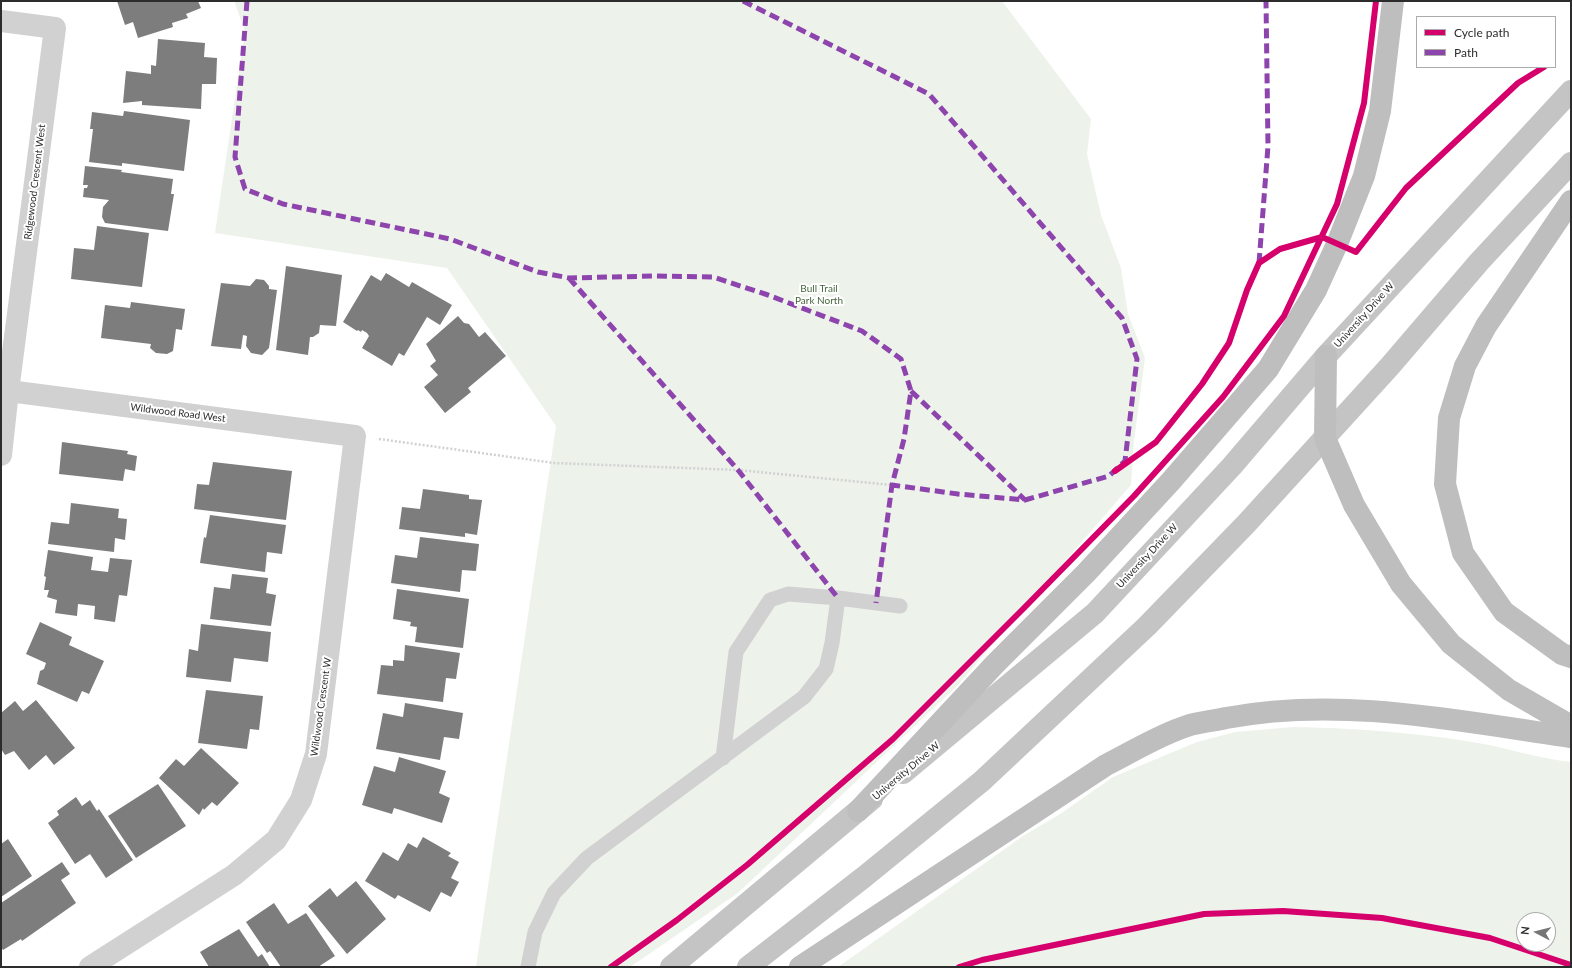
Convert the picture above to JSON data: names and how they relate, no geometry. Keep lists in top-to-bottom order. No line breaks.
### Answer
{"streets":{"main road":["University Drive W"],"street":["Ridgewood Crescent West","Wildwood Road West","Wildwood Crescent W"]},"crossings":[["Ridgewood Crescent West","Wildwood Road West"],["Wildwood Road West","Wildwood Crescent W"]],"parks":["Bull Trail Park North"],"legend":["Cycle path","Path"],"north":"left"}
